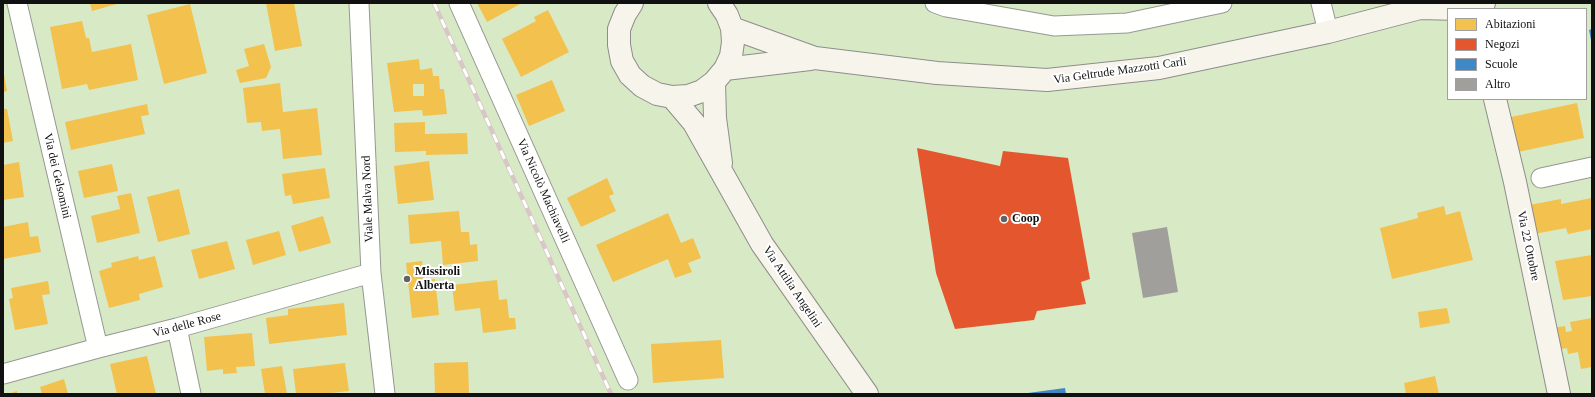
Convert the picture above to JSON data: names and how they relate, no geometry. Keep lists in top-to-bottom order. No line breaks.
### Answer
{"streets":{"street":["Via Geltrude Mazzotti Carli","Via dei Gelsomini","Via Nicolò Machiavelli","Viale Malva Nord","Via 22 Ottobre","Via Attilia Angelini","Via delle Rose"]},"crossings":[["Via Geltrude Mazzotti Carli","Via Attilia Angelini"],["Via dei Gelsomini","Via delle Rose"],["Viale Malva Nord","Via delle Rose"]],"places":["Coop","Missiroli Alberta"],"legend":["Abitazioni","Negozi","Scuole","Altro"]}
